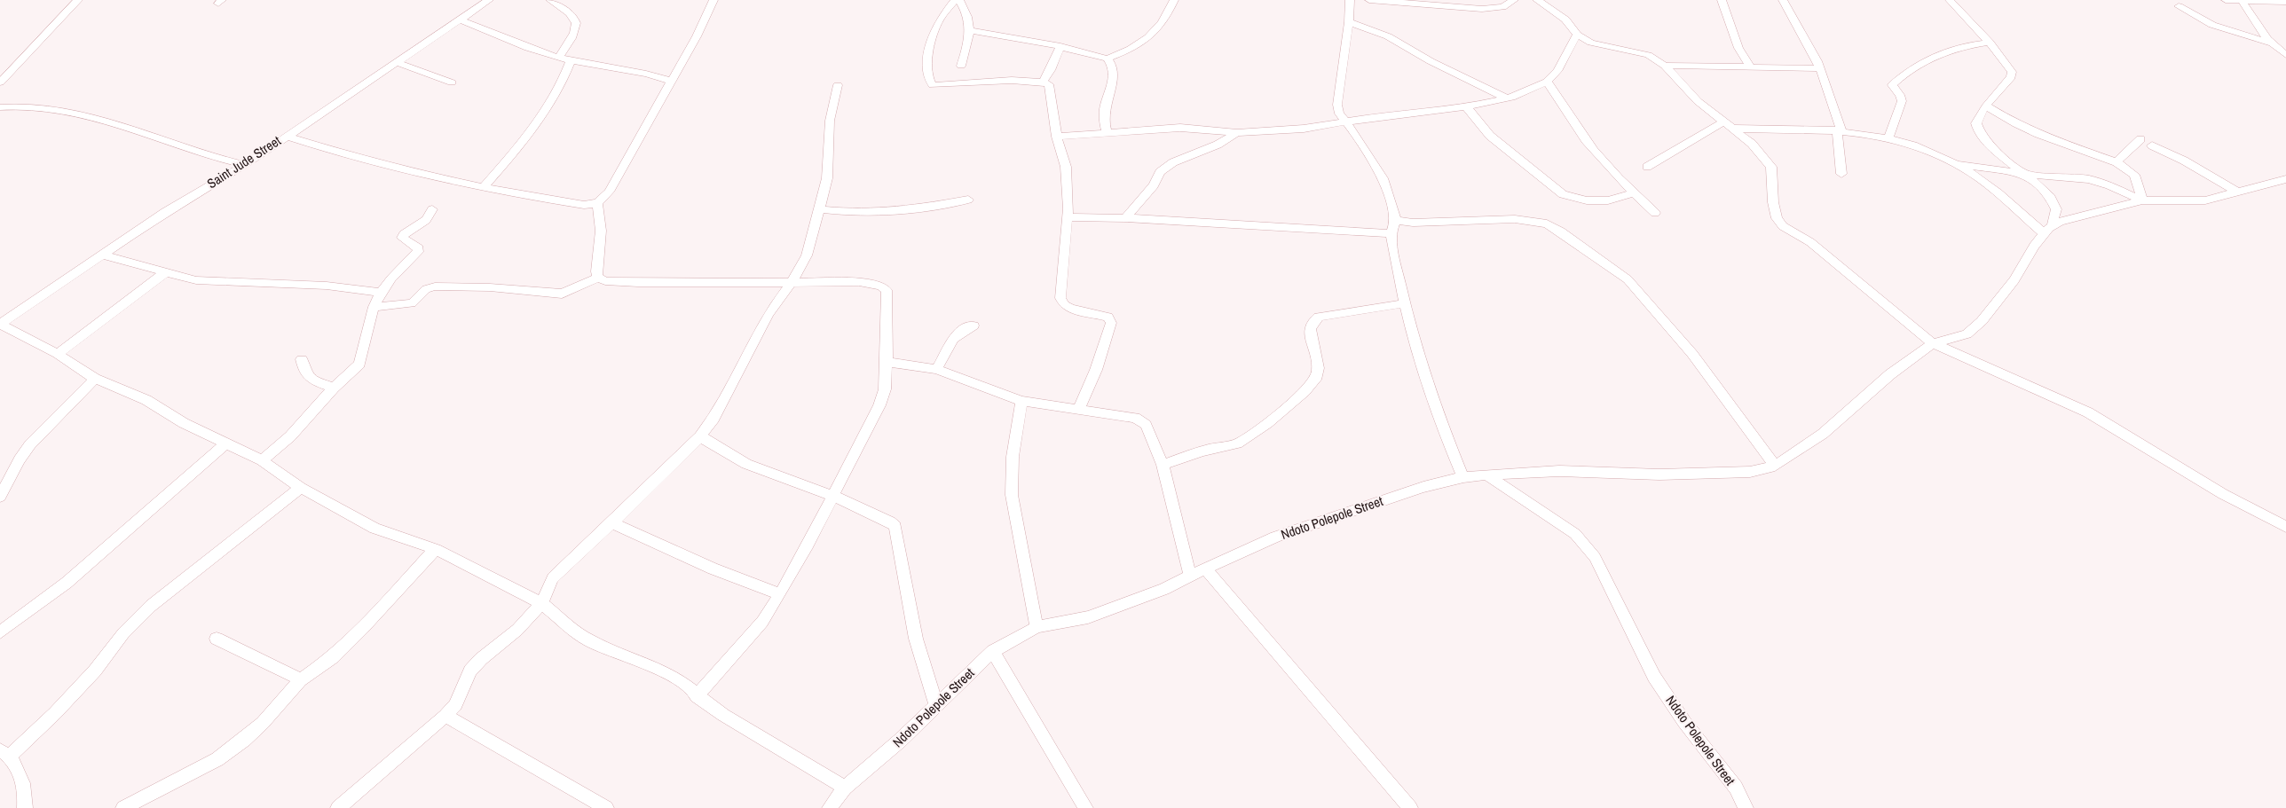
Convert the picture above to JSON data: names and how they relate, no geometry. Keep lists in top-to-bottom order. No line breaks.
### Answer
{"streets":{"street":["Saint Jude Street","Ndoto Polepole Street"]}}
